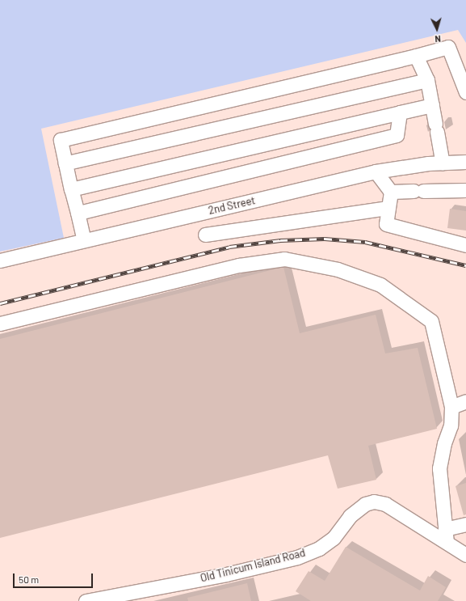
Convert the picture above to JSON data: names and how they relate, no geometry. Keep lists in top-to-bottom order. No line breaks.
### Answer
{"streets":{"street":["2nd Street","Old Tinicum Island Road"]},"scale_bar":"50 m","north":"bottom"}
